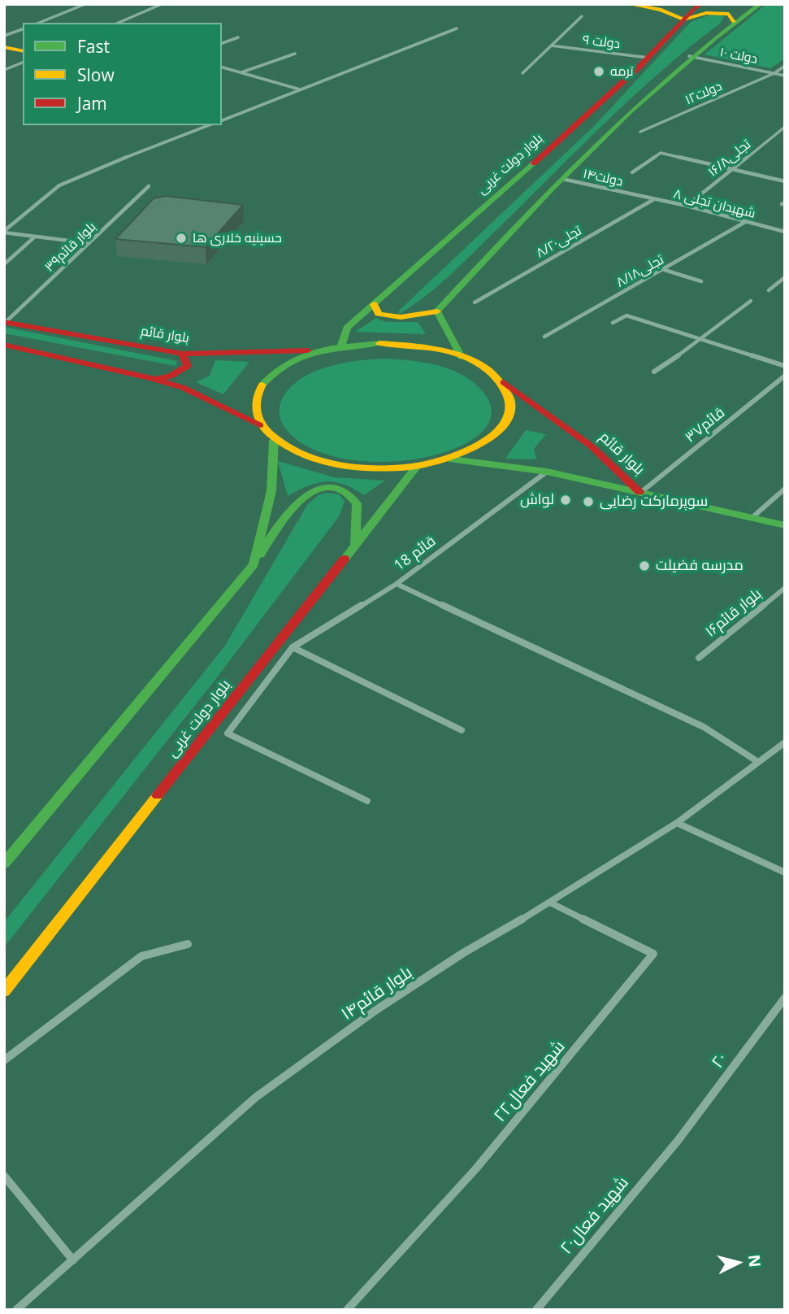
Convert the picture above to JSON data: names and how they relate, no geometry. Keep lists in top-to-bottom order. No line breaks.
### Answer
{"streets":{"main road":["بلوار دولت غربی","بلوار قائم"],"street":["۹ دولت","۱۰ دولت","۱۲دولت","تجلی۱۶/۸","۱۴دولت","شهیدان تجلی ۸","تجلی۸/۲۰","بلوار قائم۳۹","تجلی۸/۱۸","قائم۳۷","18 قائم","بلوار قائم۱۶","بلوار قائم۱۴","۲۰","شهید فعال۲۲","شهید فعال۲۰"]},"crossings":[["۹ دولت","بلوار دولت غربی"],["۱۰ دولت","۱۲دولت"],["تجلی۱۶/۸","شهیدان تجلی ۸"],["بلوار دولت غربی","بلوار قائم"],["۱۴دولت","شهیدان تجلی ۸"],["شهیدان تجلی ۸","تجلی۸/۲۰"],["شهیدان تجلی ۸","تجلی۸/۱۸"],["بلوار قائم۳۹","بلوار قائم"],["بلوار قائم","قائم۳۷"],["بلوار قائم","18 قائم"],["بلوار قائم۱۴","شهید فعال۲۲"],["۲۰","شهید فعال۲۰"]],"places":["ترمه","حسینیه خلاری ها","لواش","سوپرمارکت رضایی","مدرسه فضیلت"],"legend":["Fast","Slow","Jam"],"north":"right"}
